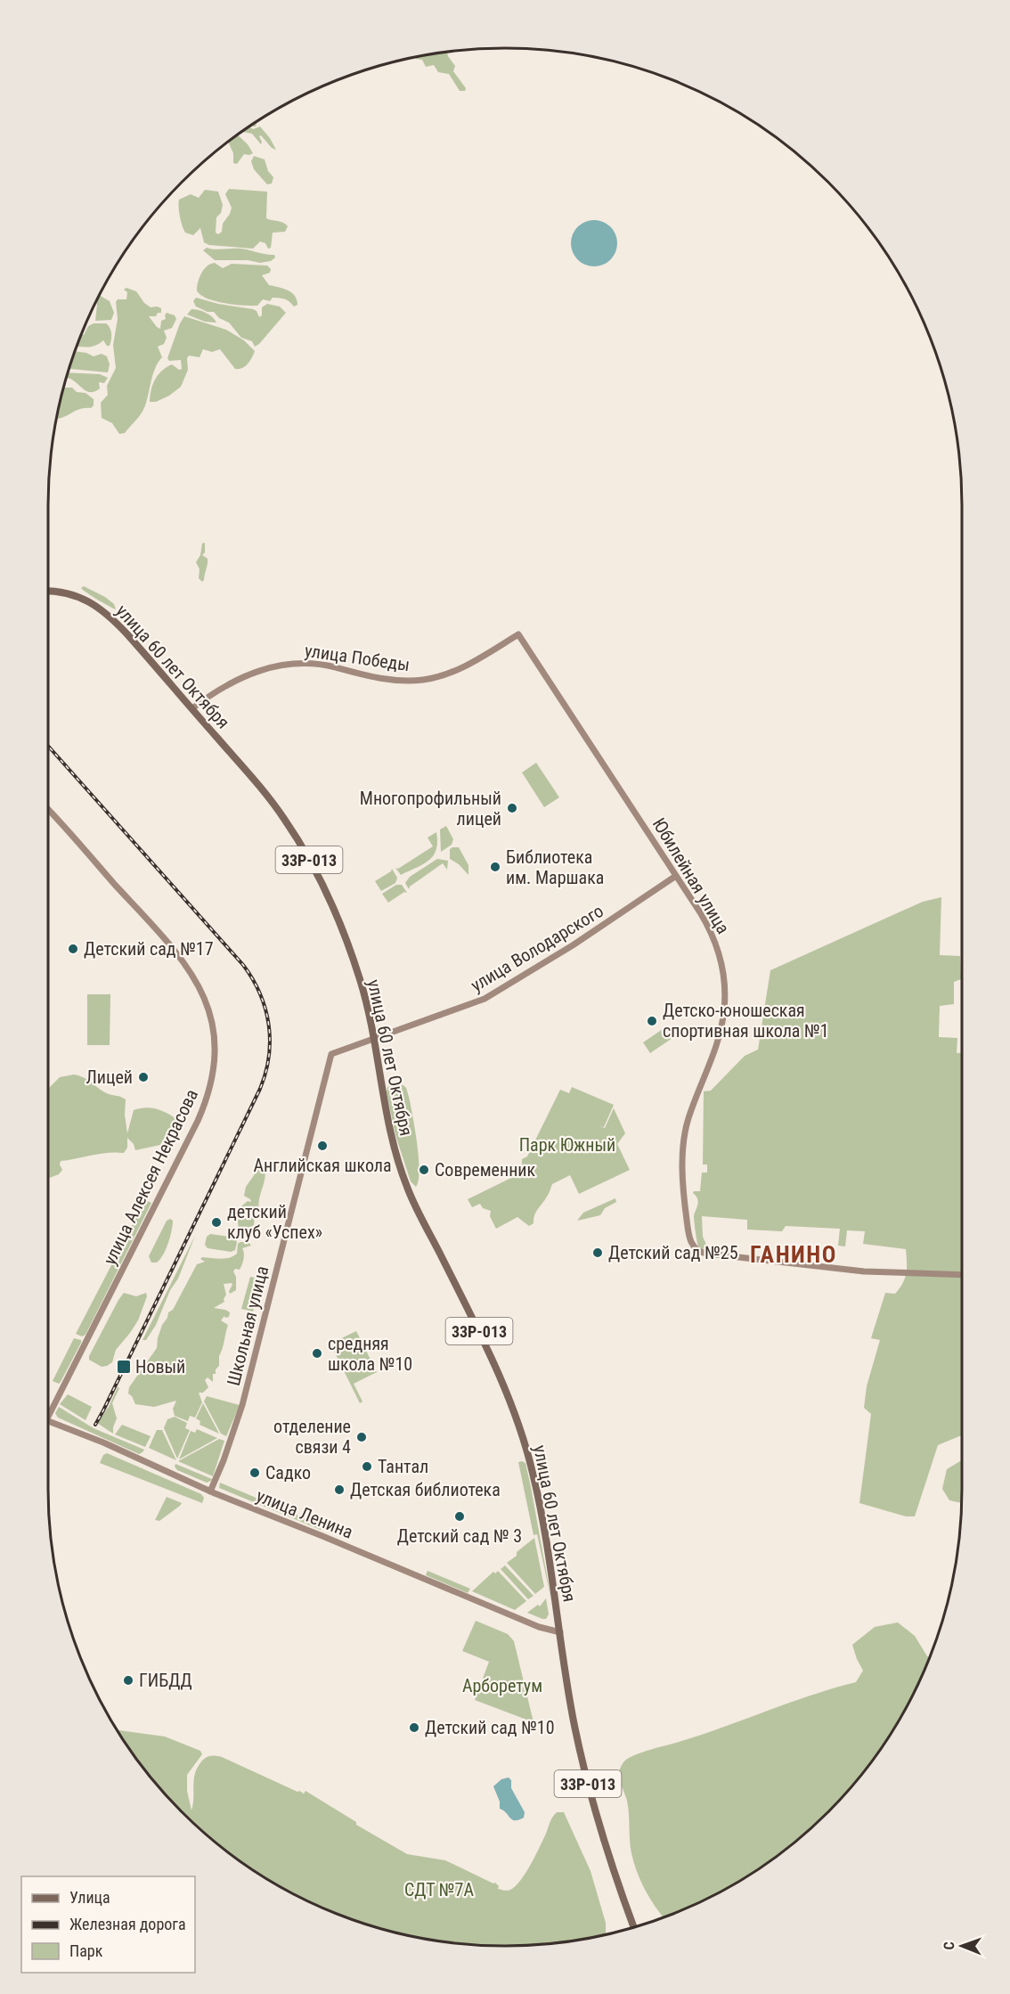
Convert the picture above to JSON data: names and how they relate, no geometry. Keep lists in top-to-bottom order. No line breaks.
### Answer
{"streets":{"main road":["улица 60 лет Октября","33Р-013"],"street":["улица Победы","Юбилейная улица","улица Володарского","улица Алексея Некрасова","Школьная улица","улица Ленина"]},"crossings":[["улица Победы","улица 60 лет Октября"],["улица Победы","Юбилейная улица"],["улица 60 лет Октября","33Р-013"],["улица 60 лет Октября","улица Володарского"],["улица 60 лет Октября","Школьная улица"],["улица 60 лет Октября","улица Ленина"],["33Р-013","улица Ленина"],["Юбилейная улица","улица Володарского"],["улица Володарского","Школьная улица"],["Школьная улица","улица Ленина"]],"districts":["ГАНИНО"],"parks":["Парк Южный","Арборетум","СДТ №7А"],"places":{"other":["Многопрофильный лицей","Библиотека им. Маршака","Детский сад №17","Детско-юношеская спортивная школа №1","Лицей","Английская школа","Современник","детский клуб «Успех»","Детский сад №25","средняя школа №10","отделение связи 4","Тантал","Садко","Детская библиотека","Детский сад № 3","ГИБДД","Детский сад №10"],"transit":["Новый"]},"legend":["Улица","Железная дорога","Парк"],"north":"left"}
